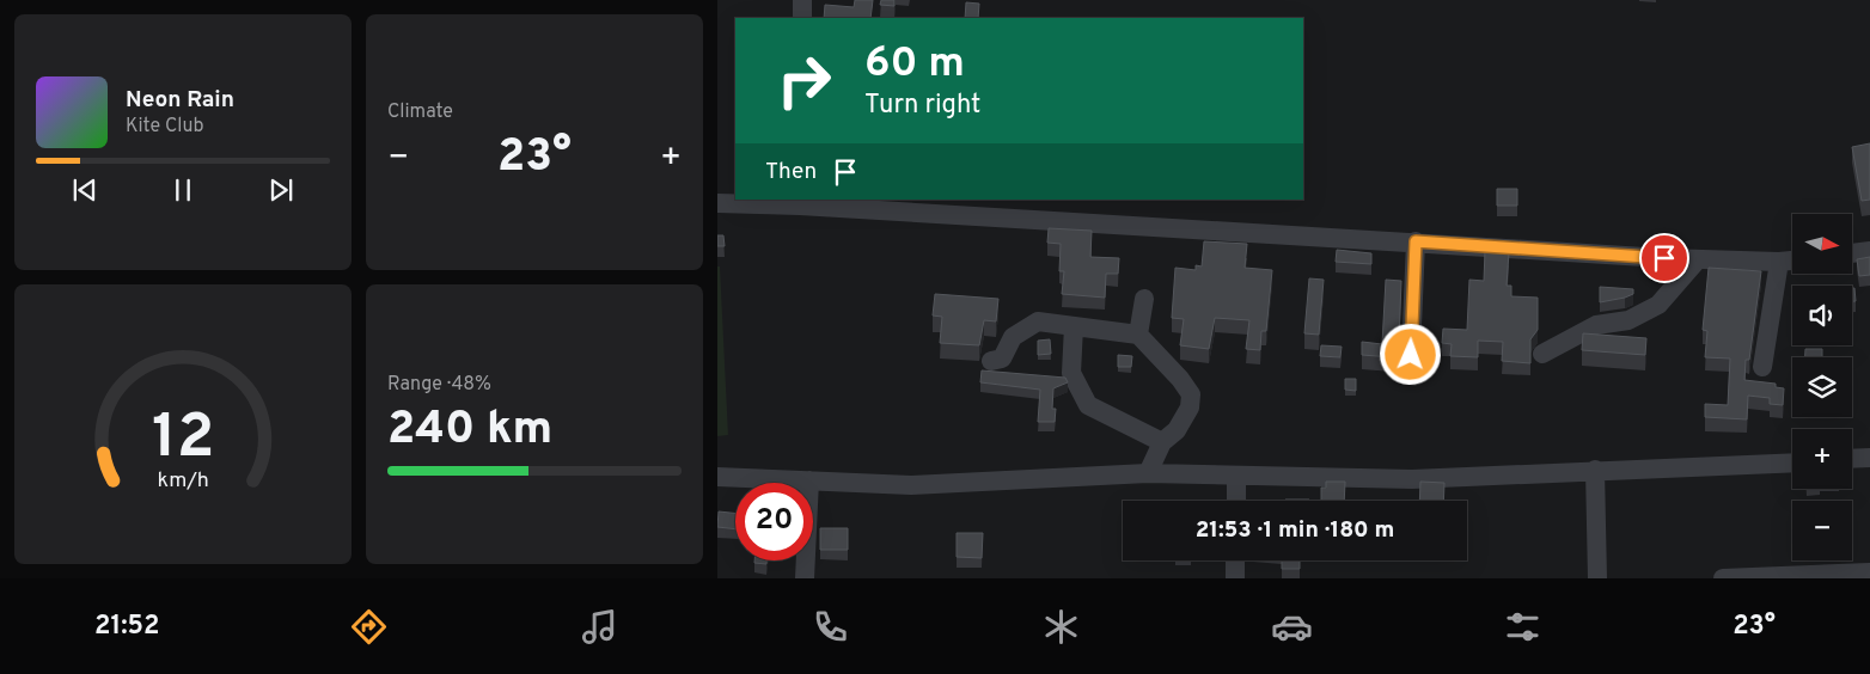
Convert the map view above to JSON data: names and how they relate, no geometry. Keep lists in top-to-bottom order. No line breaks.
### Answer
{"north":"right","page":{"tile":["Climate",["Range · 48%","240 km"]],"turn":["60 m","Turn right"],"song":["Neon Rain","Kite Club"],"heat":["−","23°","+"],"then":"Then","map_buttons":["+","−"],"limit":"20","trip":"21:53 · 1 min · 180 m","tabs":["21:52","23°"],"gauge":["12","km/h"]}}
